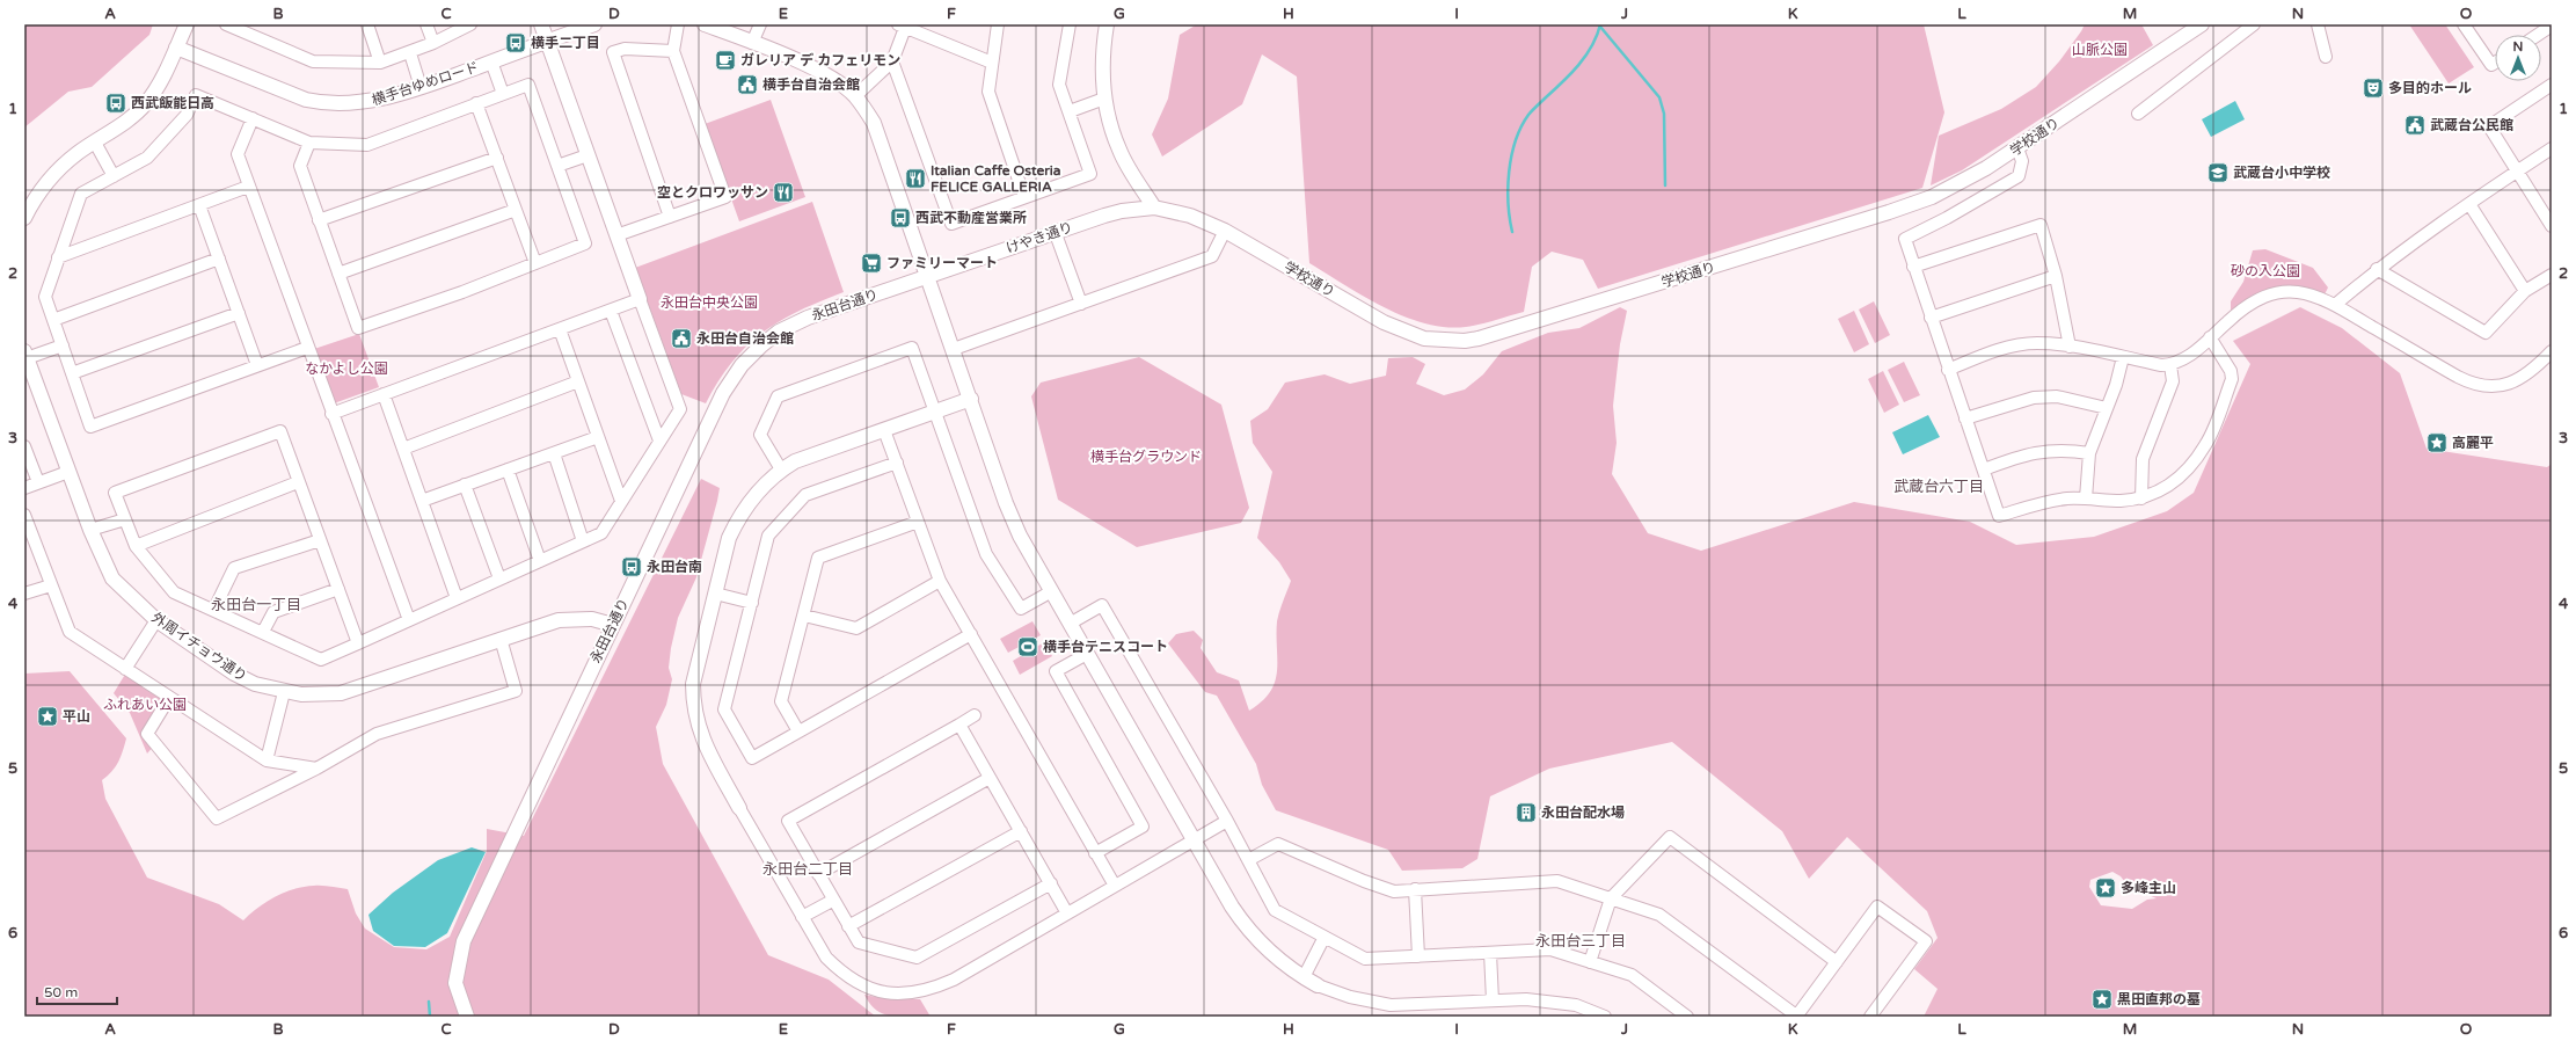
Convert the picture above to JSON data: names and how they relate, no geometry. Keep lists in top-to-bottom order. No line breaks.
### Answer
{"streets":{"street":["横手台ゆめロード","学校通り","けやき通り","永田台通り","外周イチョウ通り"]},"crossings":[["学校通り","けやき通り"],["けやき通り","永田台通り"],["永田台通り","外周イチョウ通り"]],"districts":["武蔵台六丁目","永田台一丁目","永田台二丁目","永田台三丁目"],"parks":["山脈公園","砂の入公園","永田台中央公園","なかよし公園","横手台グラウンド","ふれあい公園"],"places":{"bus stop":["横手二丁目","西武飯能日高","西武不動産営業所","永田台南"],"cafe":["ガレリア デ カフェリモン"],"public building":["横手台自治会館","武蔵台公民館","永田台自治会館"],"theatre":["多目的ホール"],"school or university":["武蔵台小中学校"],"restaurant":["Italian Caffe Osteria FELICE GALLERIA","空とクロワッサン"],"supermarket":["ファミリーマート"],"place":["高麗平","平山","多峰主山","黒田直邦の墓"],"sports":["横手台テニスコート"],"building":["永田台配水場"]},"scale_bar":"50 m","north":"top","grid":{"columns":["A","B","C","D","E","F","G","H","I","J","K","L","M","N","O"],"rows":["1","2","3","4","5","6"]}}
